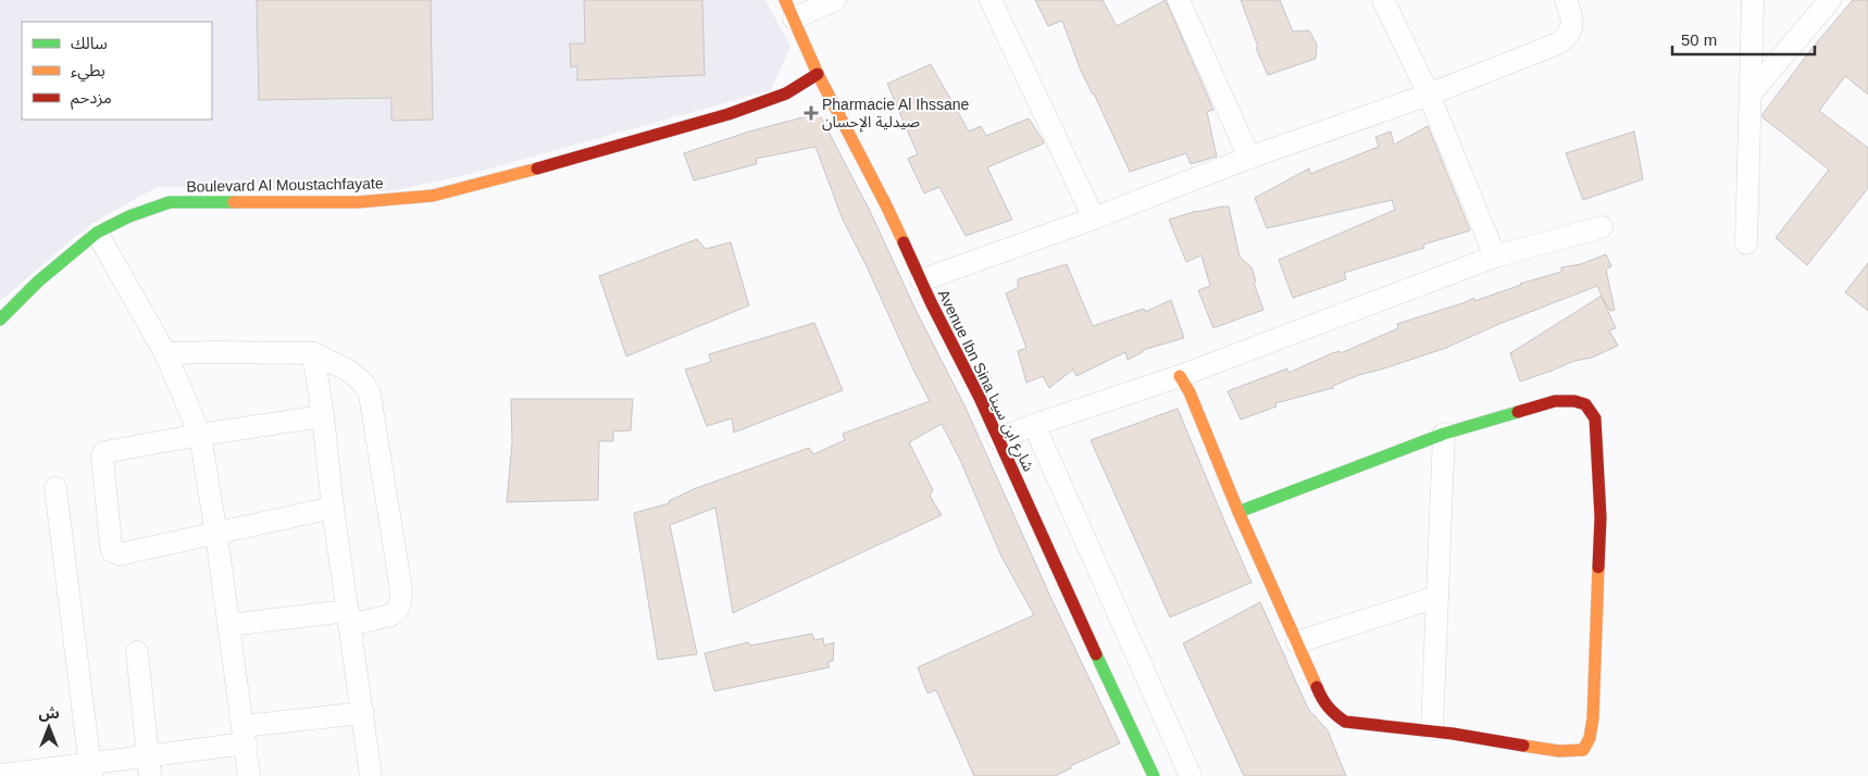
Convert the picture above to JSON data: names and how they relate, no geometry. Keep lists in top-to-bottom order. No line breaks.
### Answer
{"streets":{"street":["Boulevard Al Moustachfayate","Avenue Ibn Sina شارع ابن سينا"]},"crossings":[["Boulevard Al Moustachfayate","Avenue Ibn Sina شارع ابن سينا"]],"places":{"health":["Pharmacie Al Ihssane صيدلية الإحسان"]},"legend":["سالك","بطيء","مزدحم"],"scale_bar":"50 m","north":"top"}
